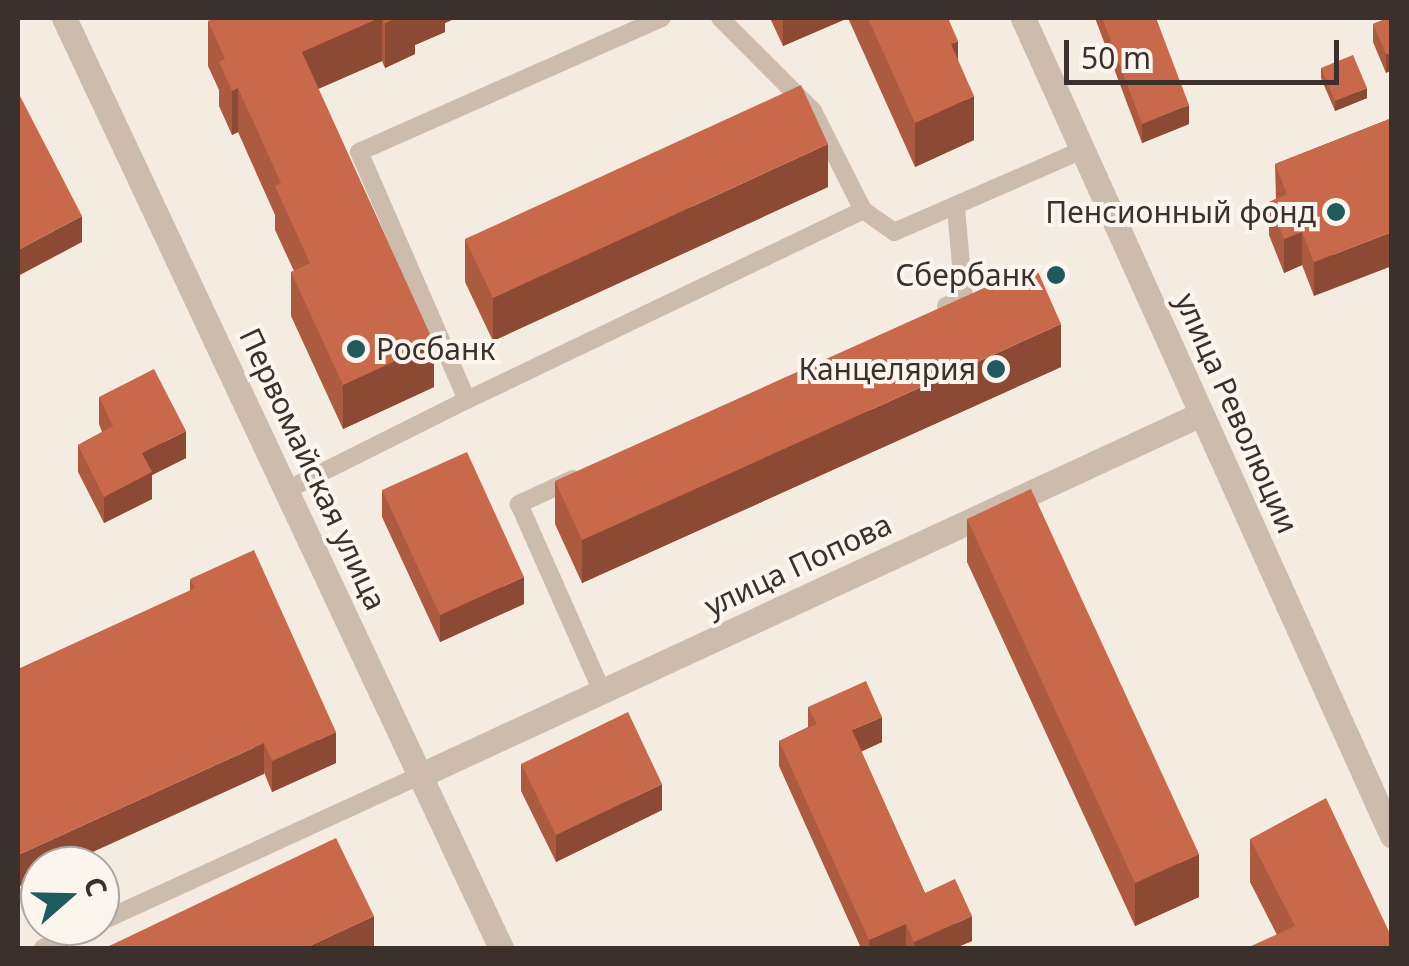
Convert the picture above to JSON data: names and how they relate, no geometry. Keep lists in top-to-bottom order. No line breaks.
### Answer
{"streets":{"street":["улица Революции","Первомайская улица","улица Попова"]},"crossings":[["улица Революции","улица Попова"],["Первомайская улица","улица Попова"]],"places":["Пенсионный фонд","Сбербанк","Росбанк","Канцелярия"],"scale_bar":"50 m","north":"right"}
